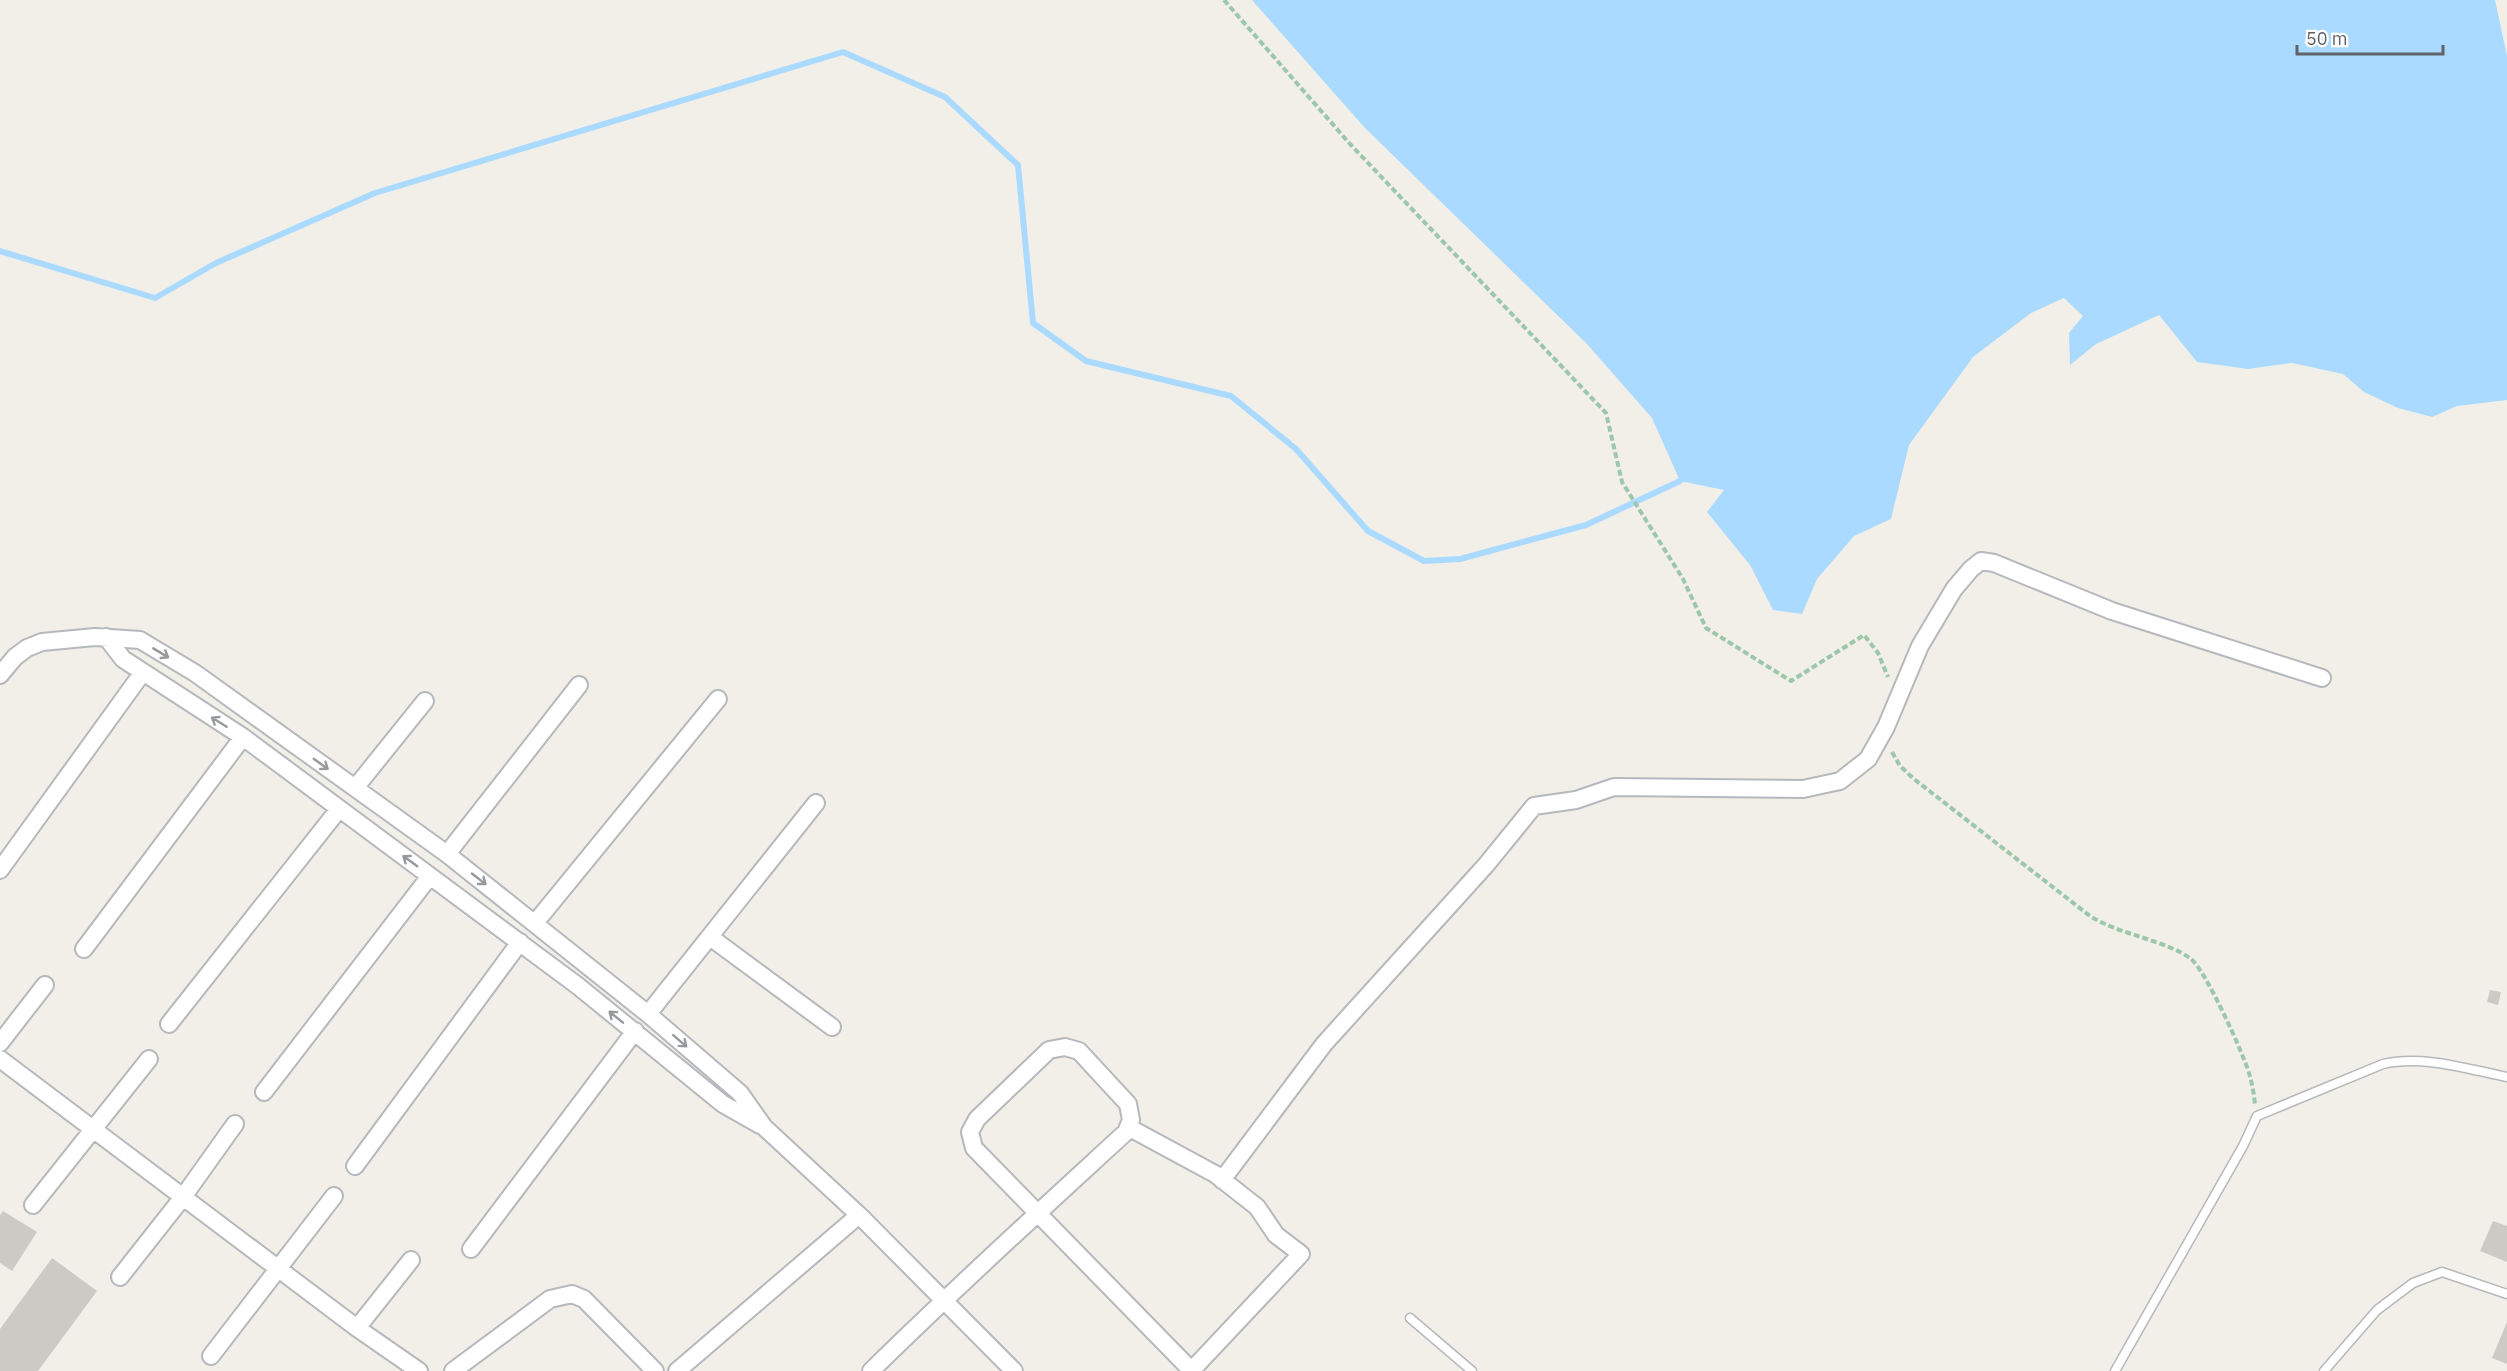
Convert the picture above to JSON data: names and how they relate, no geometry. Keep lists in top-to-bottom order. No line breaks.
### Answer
{"scale_bar":"50 m"}
